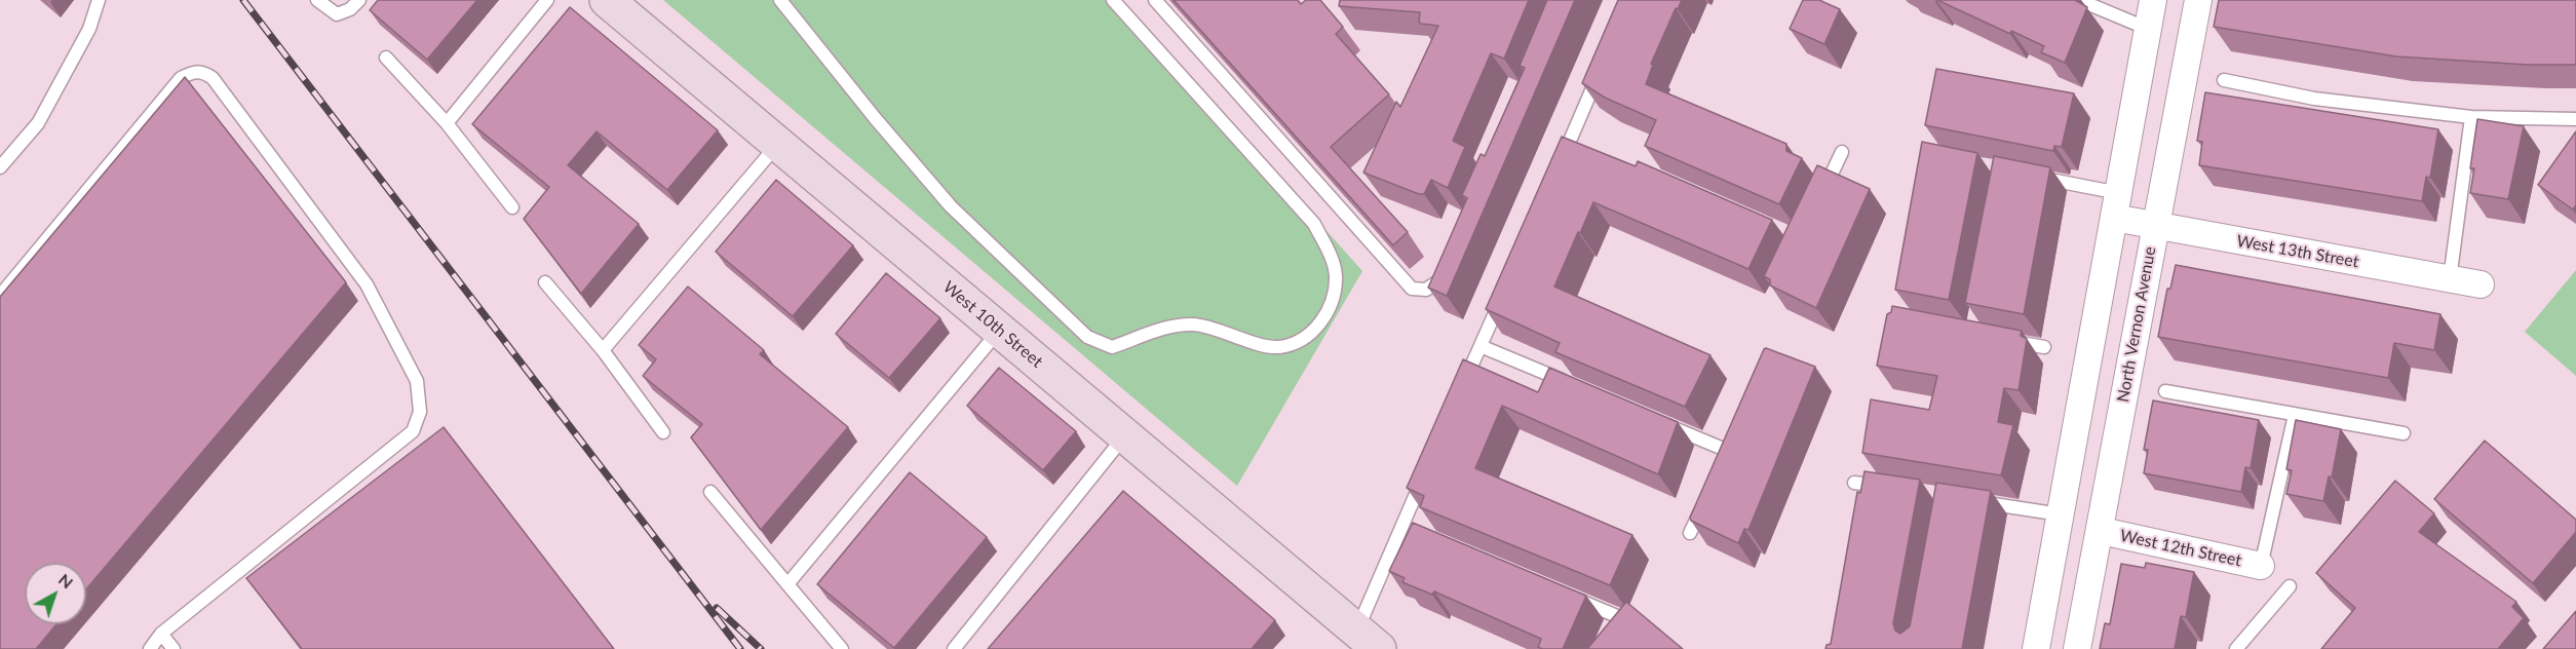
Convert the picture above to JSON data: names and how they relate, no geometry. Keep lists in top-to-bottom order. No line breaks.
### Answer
{"streets":{"street":["West 13th Street","West 10th Street","North Vernon Avenue","West 12th Street"]},"crossings":[["West 13th Street","North Vernon Avenue"],["North Vernon Avenue","West 12th Street"]],"north":"top right"}
